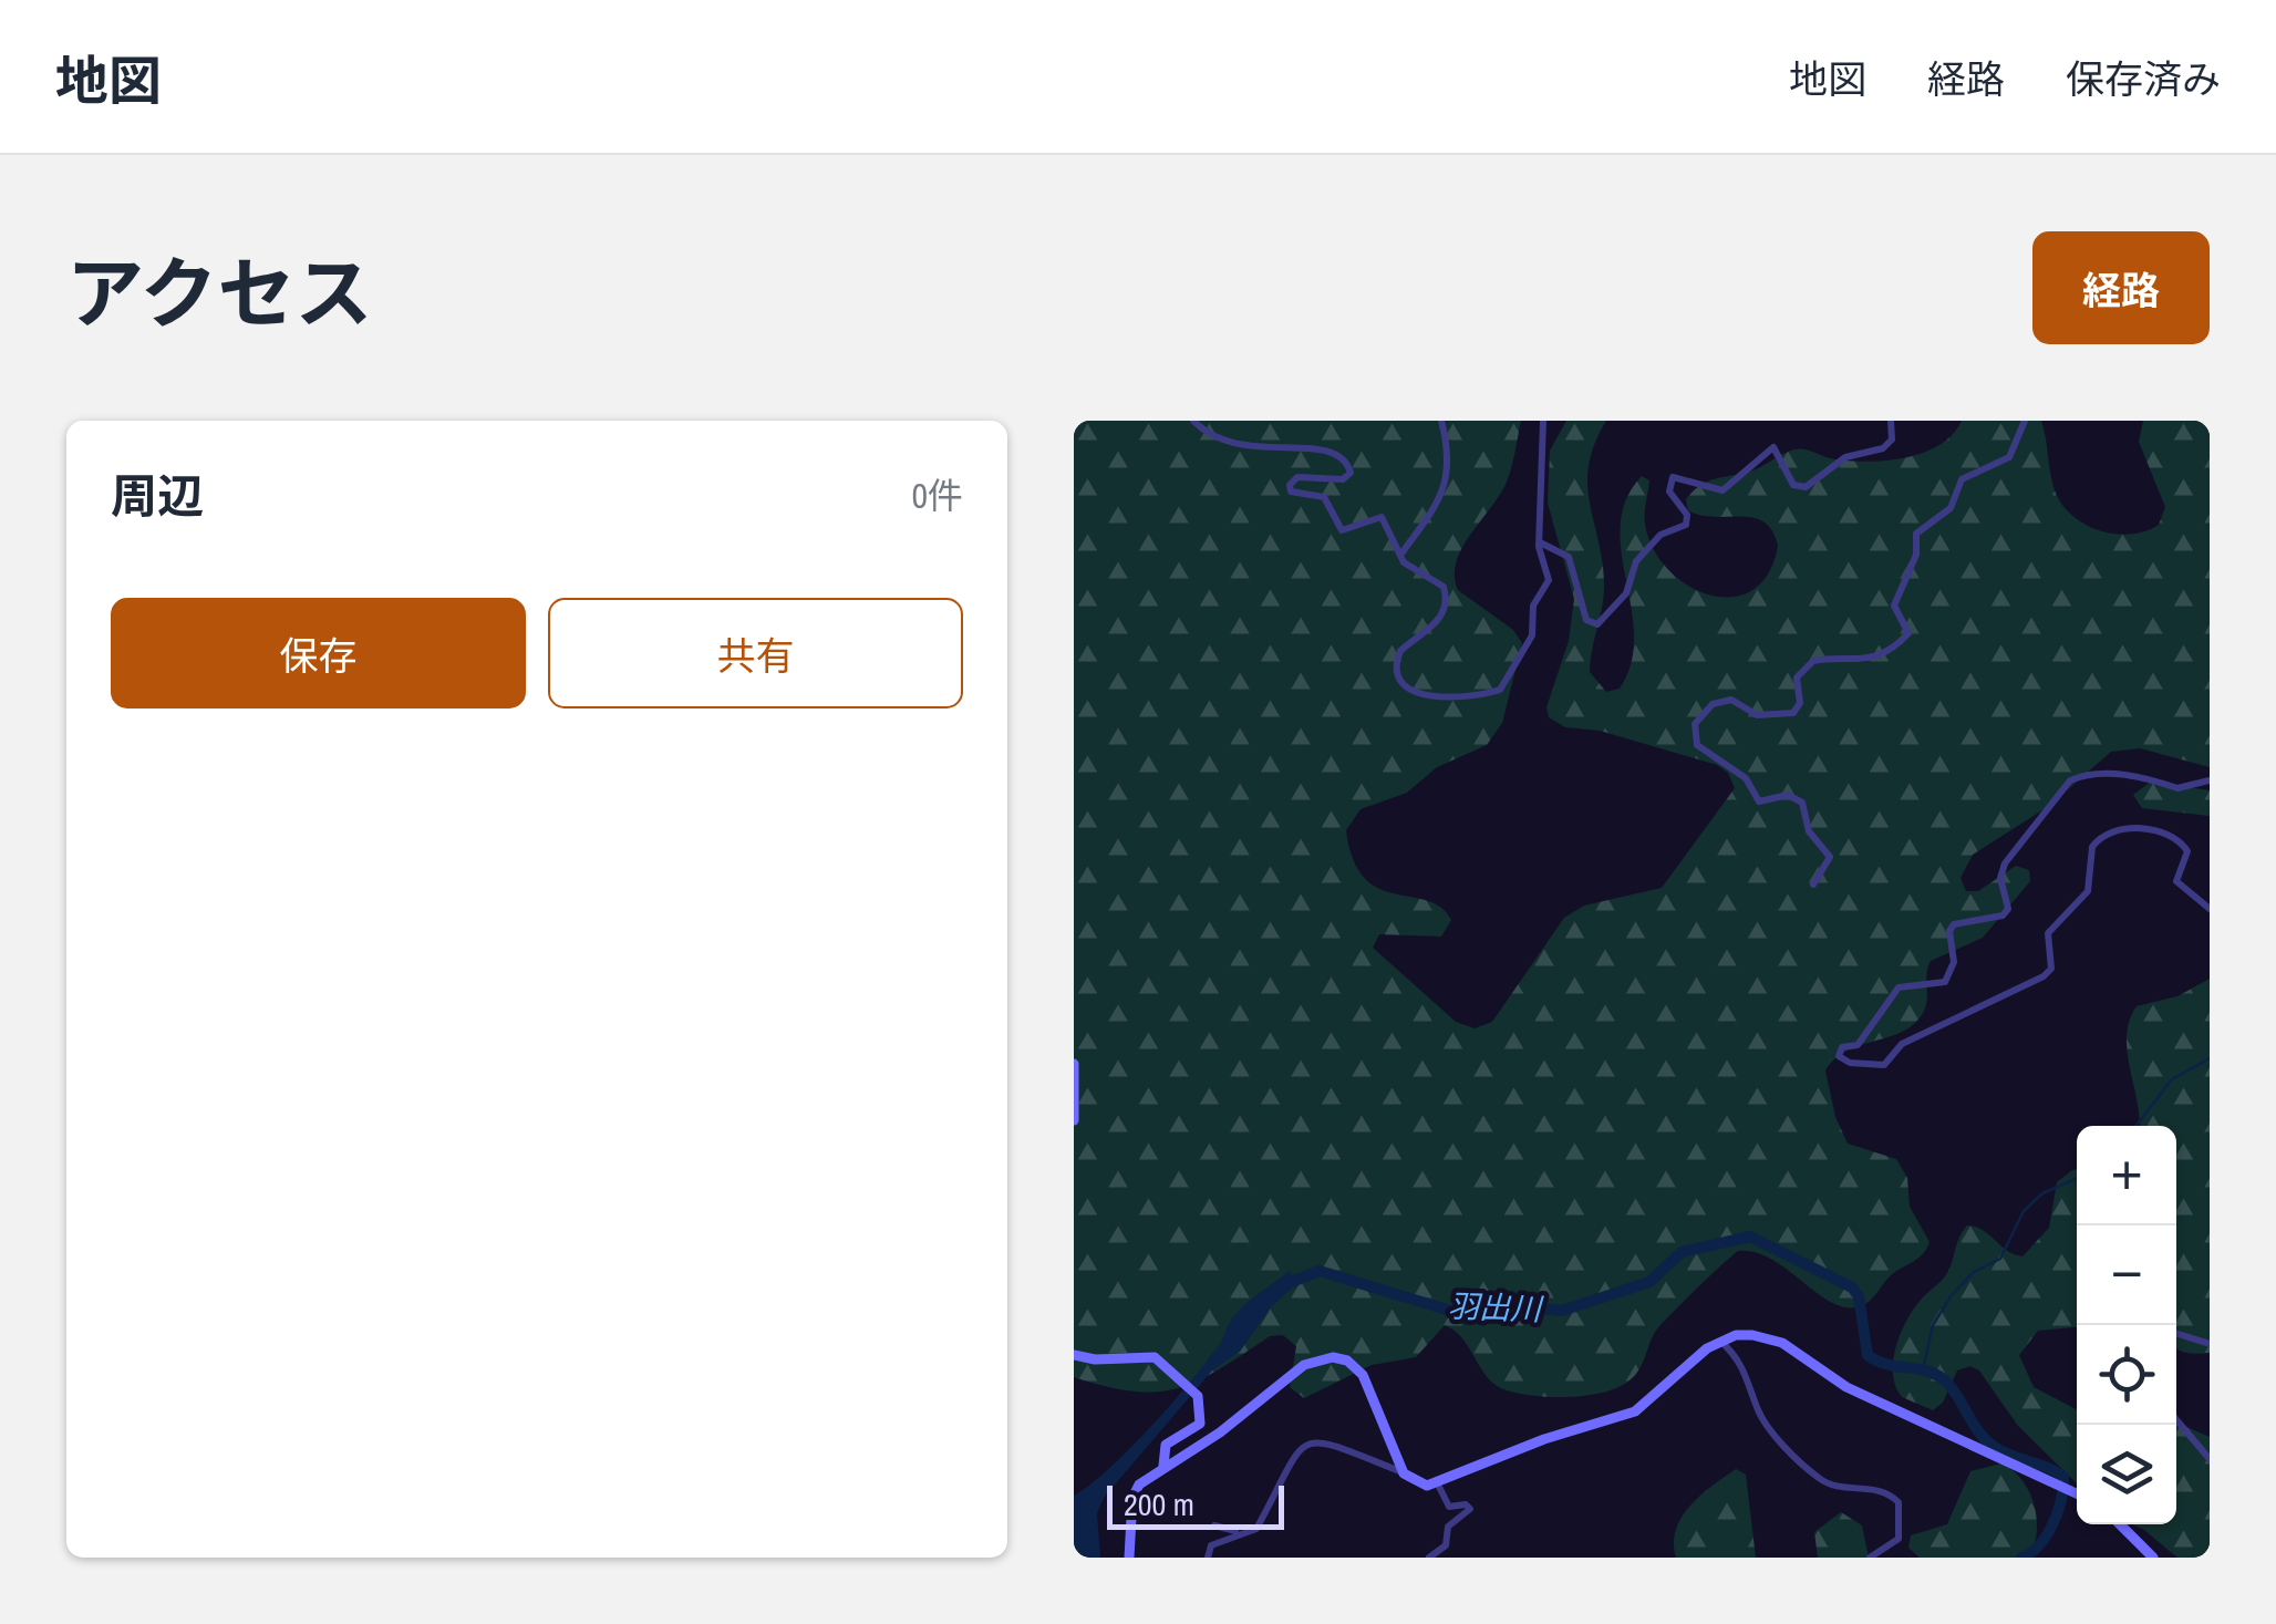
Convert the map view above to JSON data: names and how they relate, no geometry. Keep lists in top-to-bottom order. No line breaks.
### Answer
{"water":["羽出川"],"scale_bar":"200 m","page":{"header":"地図","nav":["地図","経路","保存済み"],"title":"アクセス","buttons":["経路",["保存","共有"]],"heading":["周辺","0件"],"map_buttons":["+","−"],"scale":"200 m"}}
